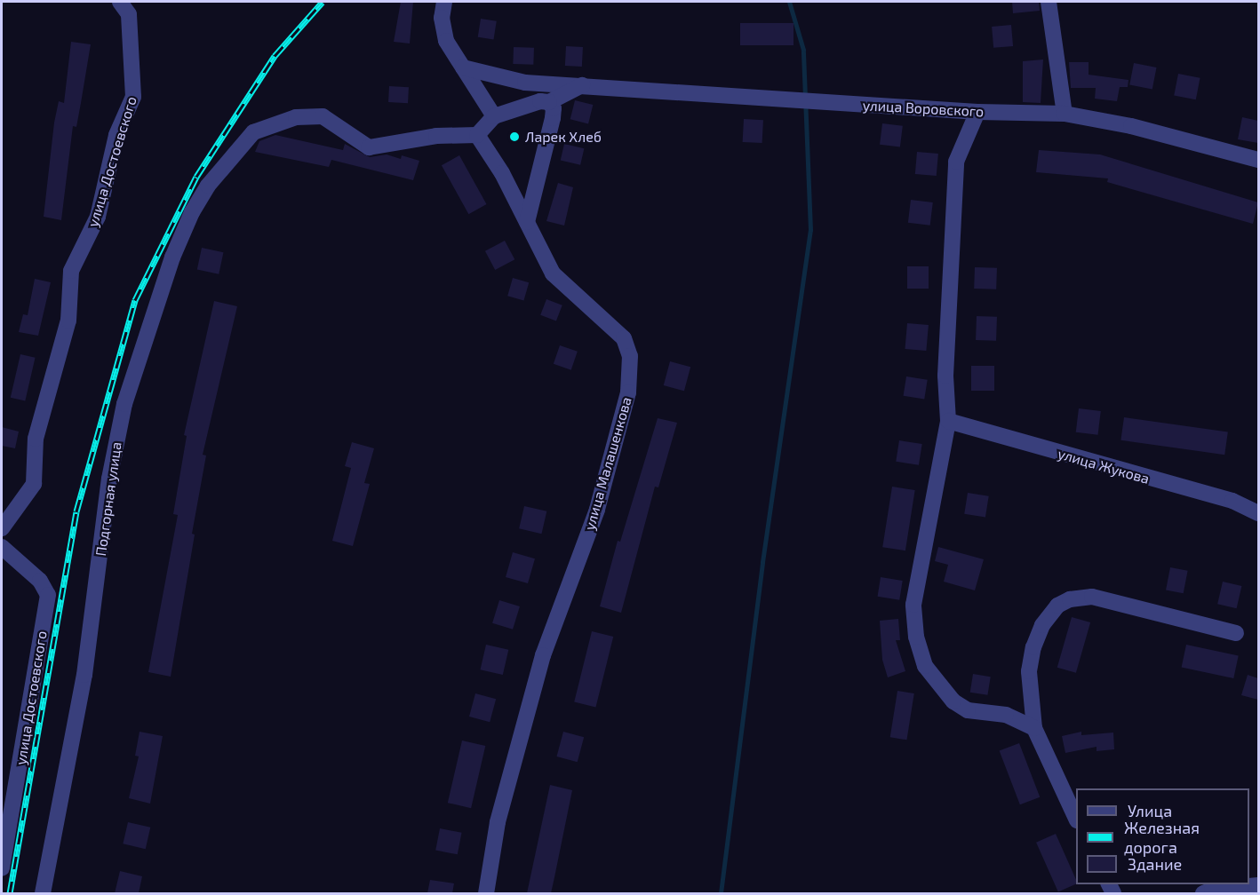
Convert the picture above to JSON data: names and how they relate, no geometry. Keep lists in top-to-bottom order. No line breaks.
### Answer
{"streets":{"street":["улица Воровского","улица Достоевского","улица Малашенкова","улица Жукова","Подгорная улица"]},"crossings":[["улица Малашенкова","Подгорная улица"]],"places":["Ларек Хлеб"],"legend":["Улица","Железная дорога","Здание"]}
